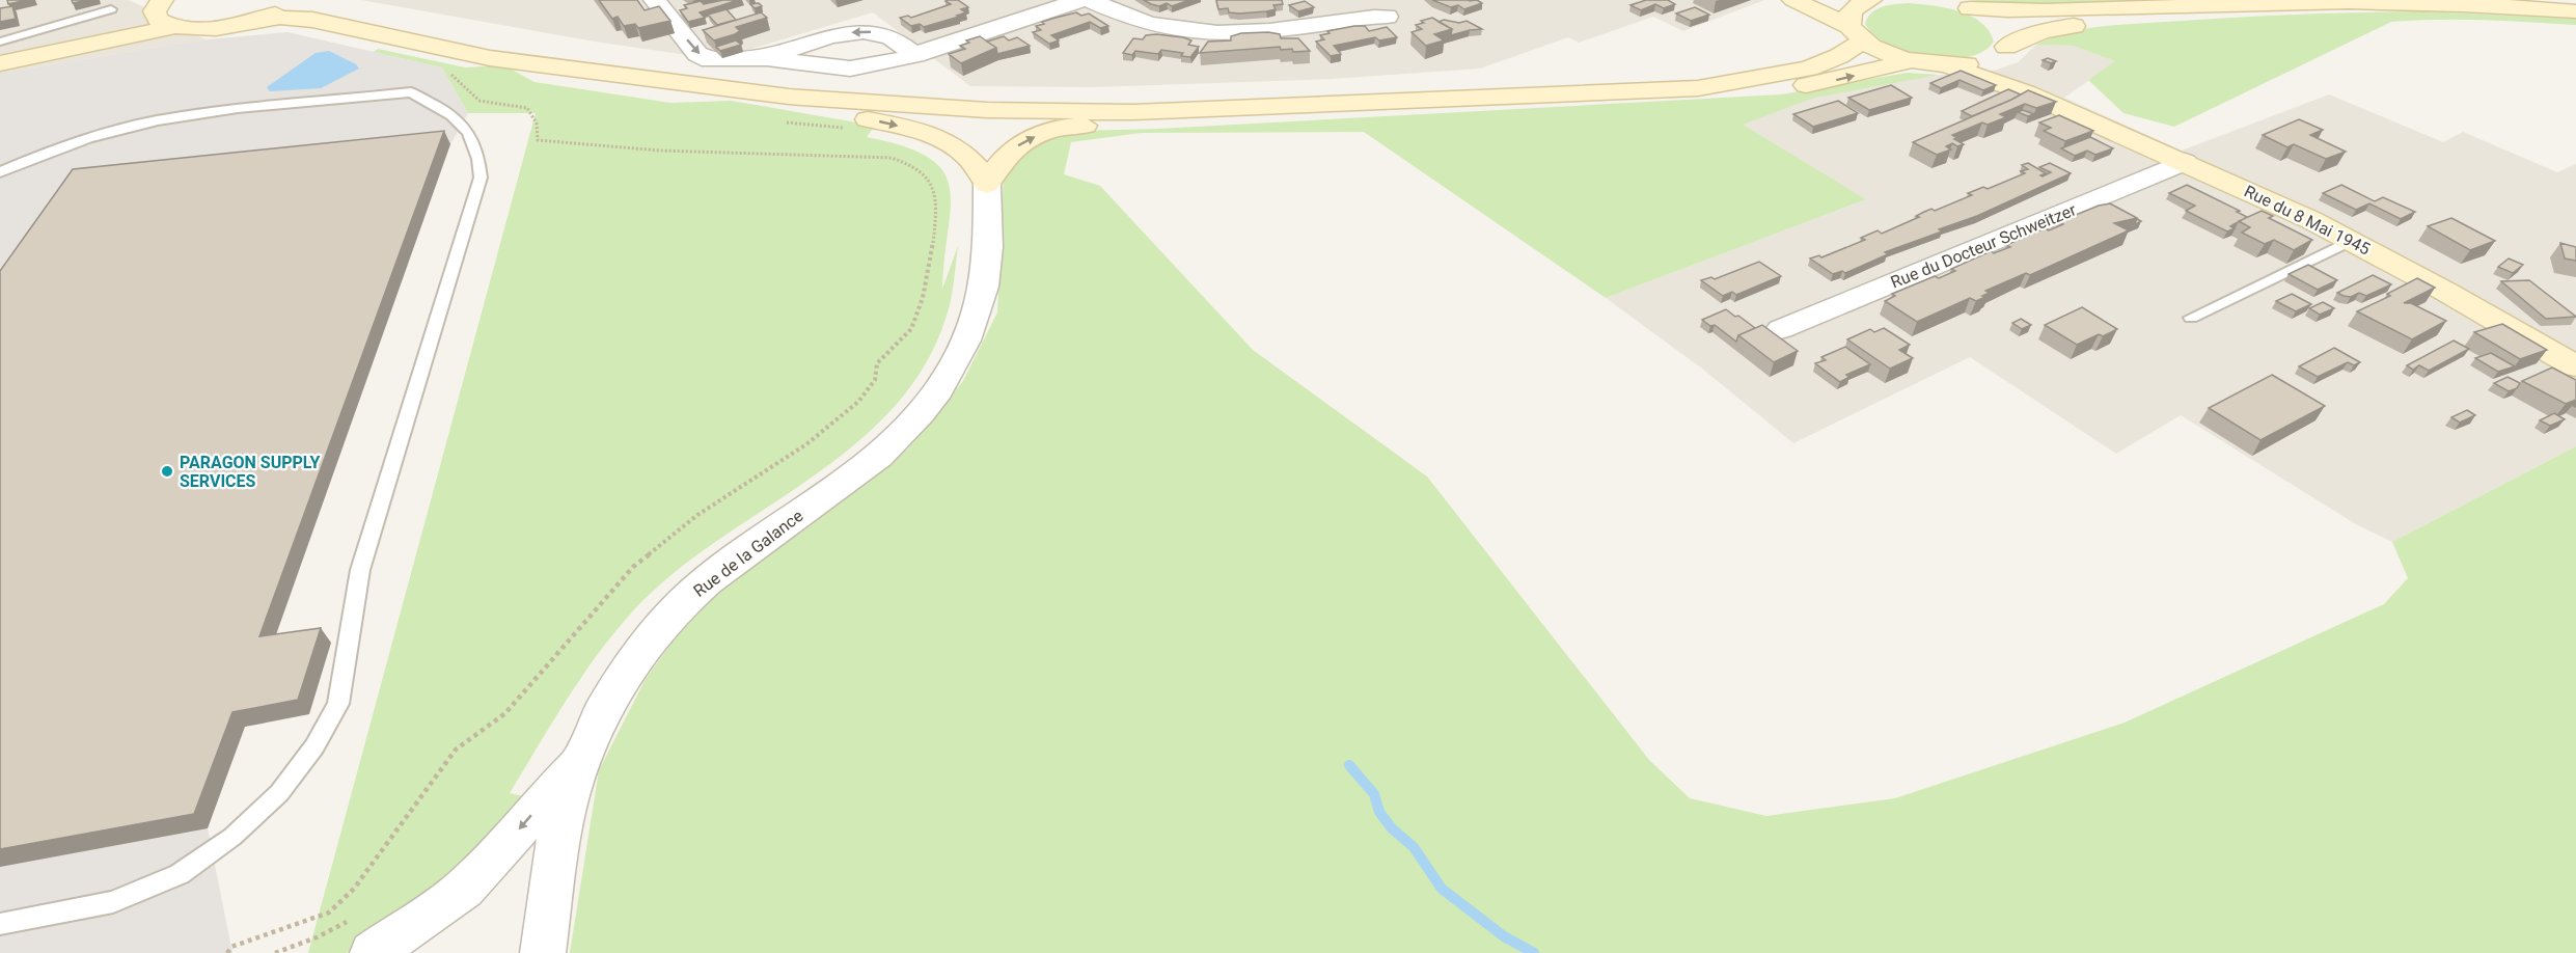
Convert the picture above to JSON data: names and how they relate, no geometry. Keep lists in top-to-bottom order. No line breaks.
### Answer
{"streets":{"main road":["Rue du 8 Mai 1945"],"street":["Rue du Docteur Schweitzer","Rue de la Galance"]},"crossings":[["Rue du 8 Mai 1945","Rue du Docteur Schweitzer"]],"places":["PARAGON SUPPLY SERVICES"]}
